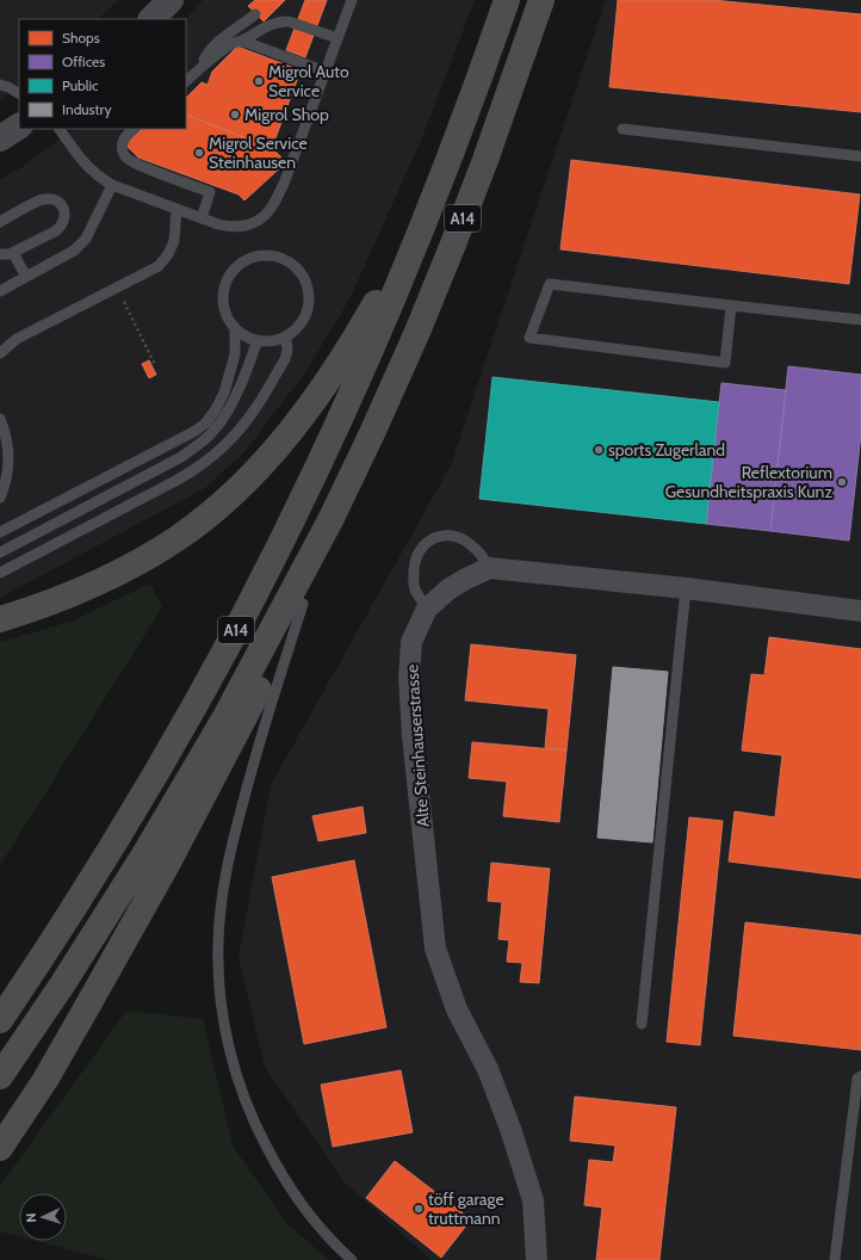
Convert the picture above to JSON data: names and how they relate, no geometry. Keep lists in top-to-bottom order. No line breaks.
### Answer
{"streets":{"highway":["A14"],"street":["Alte Steinhauserstrasse"]},"places":["Migrol Auto Service","Migrol Shop","Migrol Service Steinhausen","sports Zugerland","Reflextorium Gesundheitspraxis Kunz","töff garage truttmann"],"legend":["Shops","Offices","Public","Industry"],"north":"left"}
